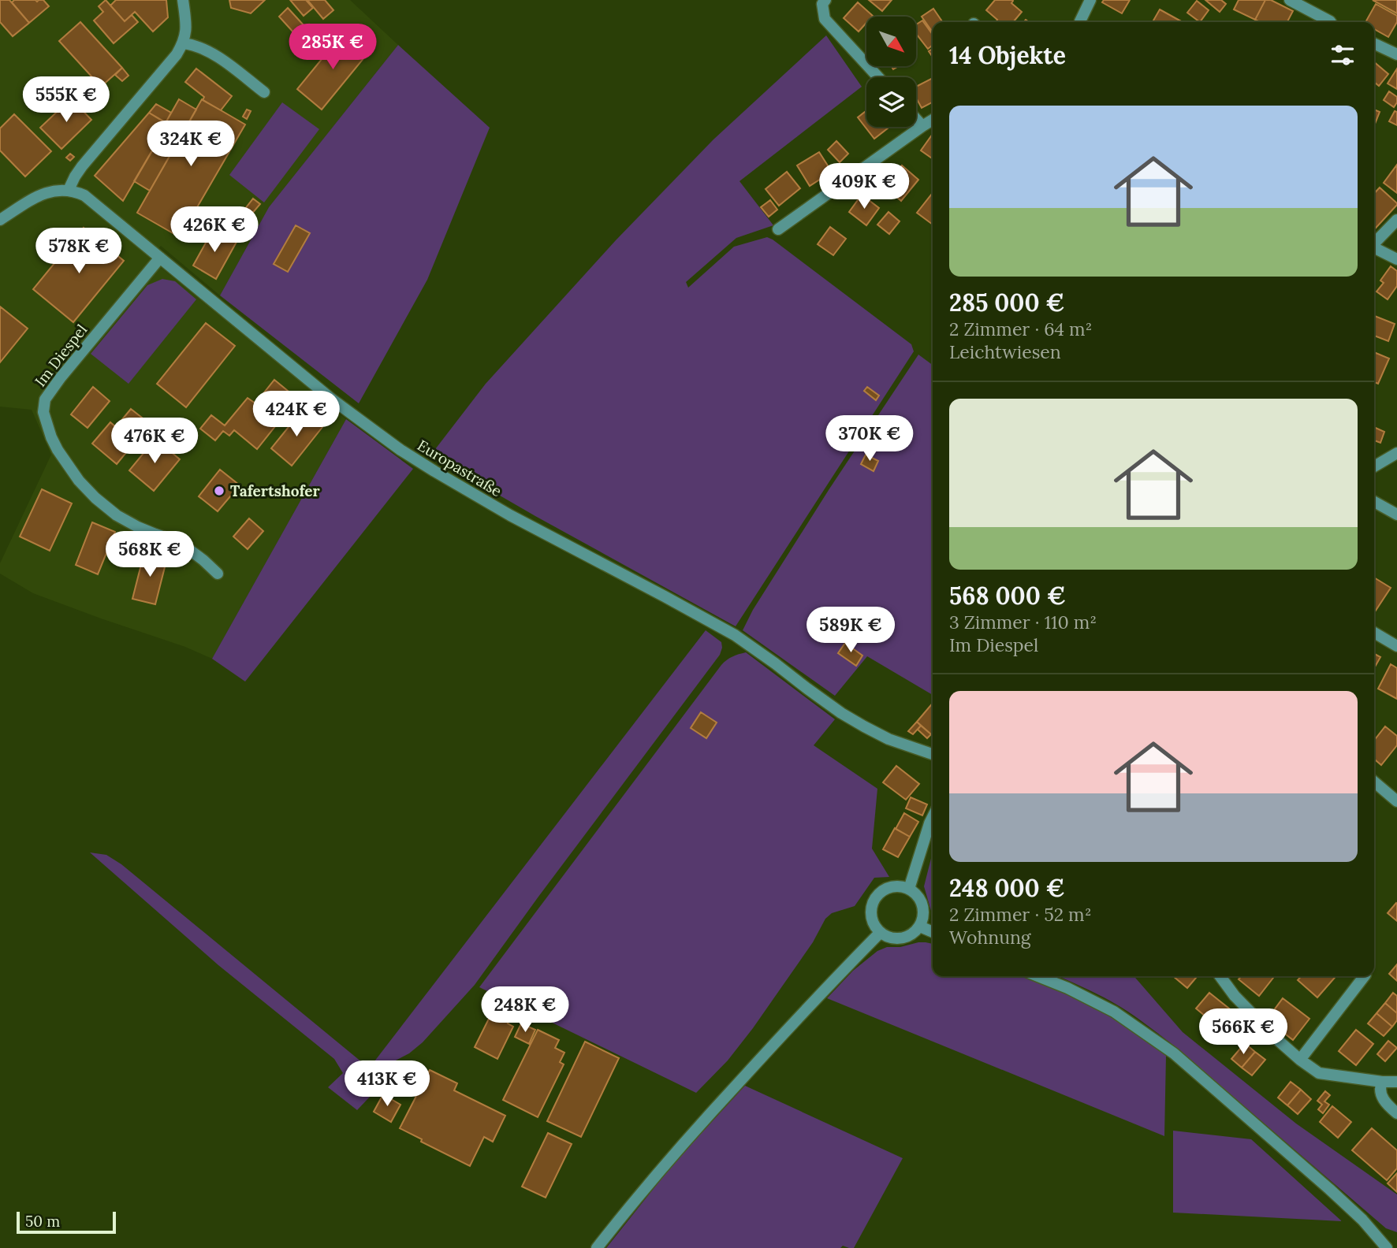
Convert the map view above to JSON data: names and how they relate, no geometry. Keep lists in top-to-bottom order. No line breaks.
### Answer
{"streets":{"street":["Im Diespel","Europastraße"]},"crossings":[["Im Diespel","Europastraße"]],"places":["Tafertshofer"],"scale_bar":"50 m","north":"bottom right","page":{"heading":"14 Objekte","price":["285K €","555K €","324K €","409K €","426K €","578K €","424K €","370K €","476K €","568K €","589K €","248K €","566K €","413K €"],"list":[{"name":"285 000 €","note":"2 Zimmer · 64 m² · Leichtwiesen"},{"name":"568 000 €","note":"3 Zimmer · 110 m² · Im Diespel"},{"name":"248 000 €","note":"2 Zimmer · 52 m² · Wohnung"}],"scale":"50 m"}}
